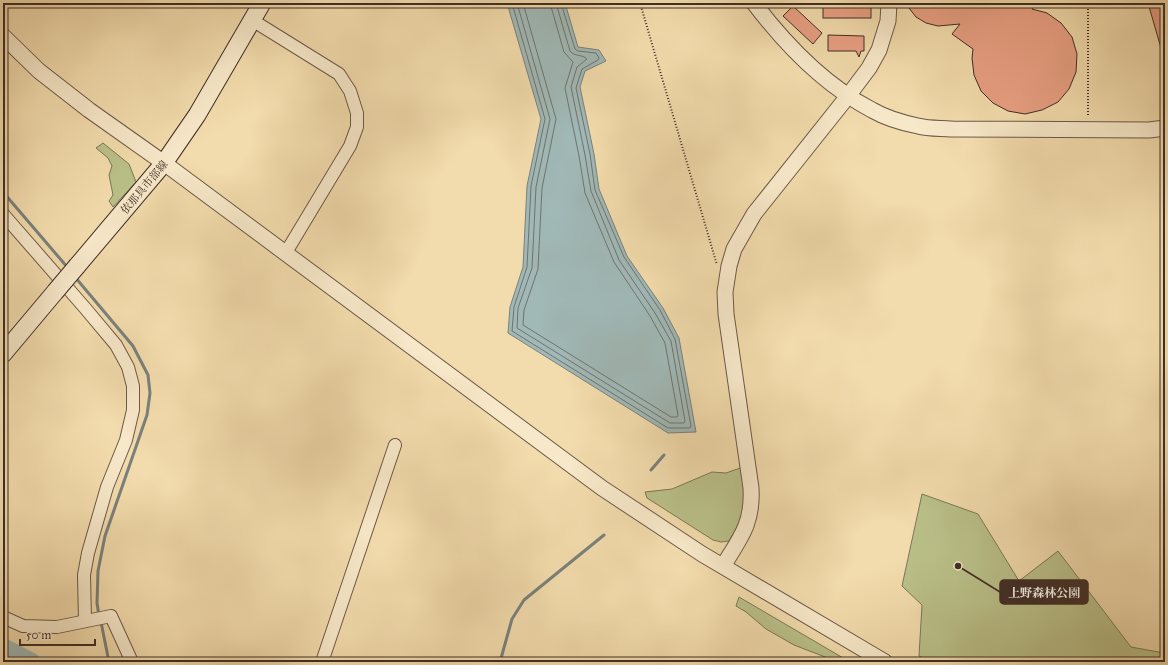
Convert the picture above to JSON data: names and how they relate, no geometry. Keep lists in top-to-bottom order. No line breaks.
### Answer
{"streets":{"main road":["依那具市部線"]},"places":["上野森林公園"],"scale_bar":"50 m"}
